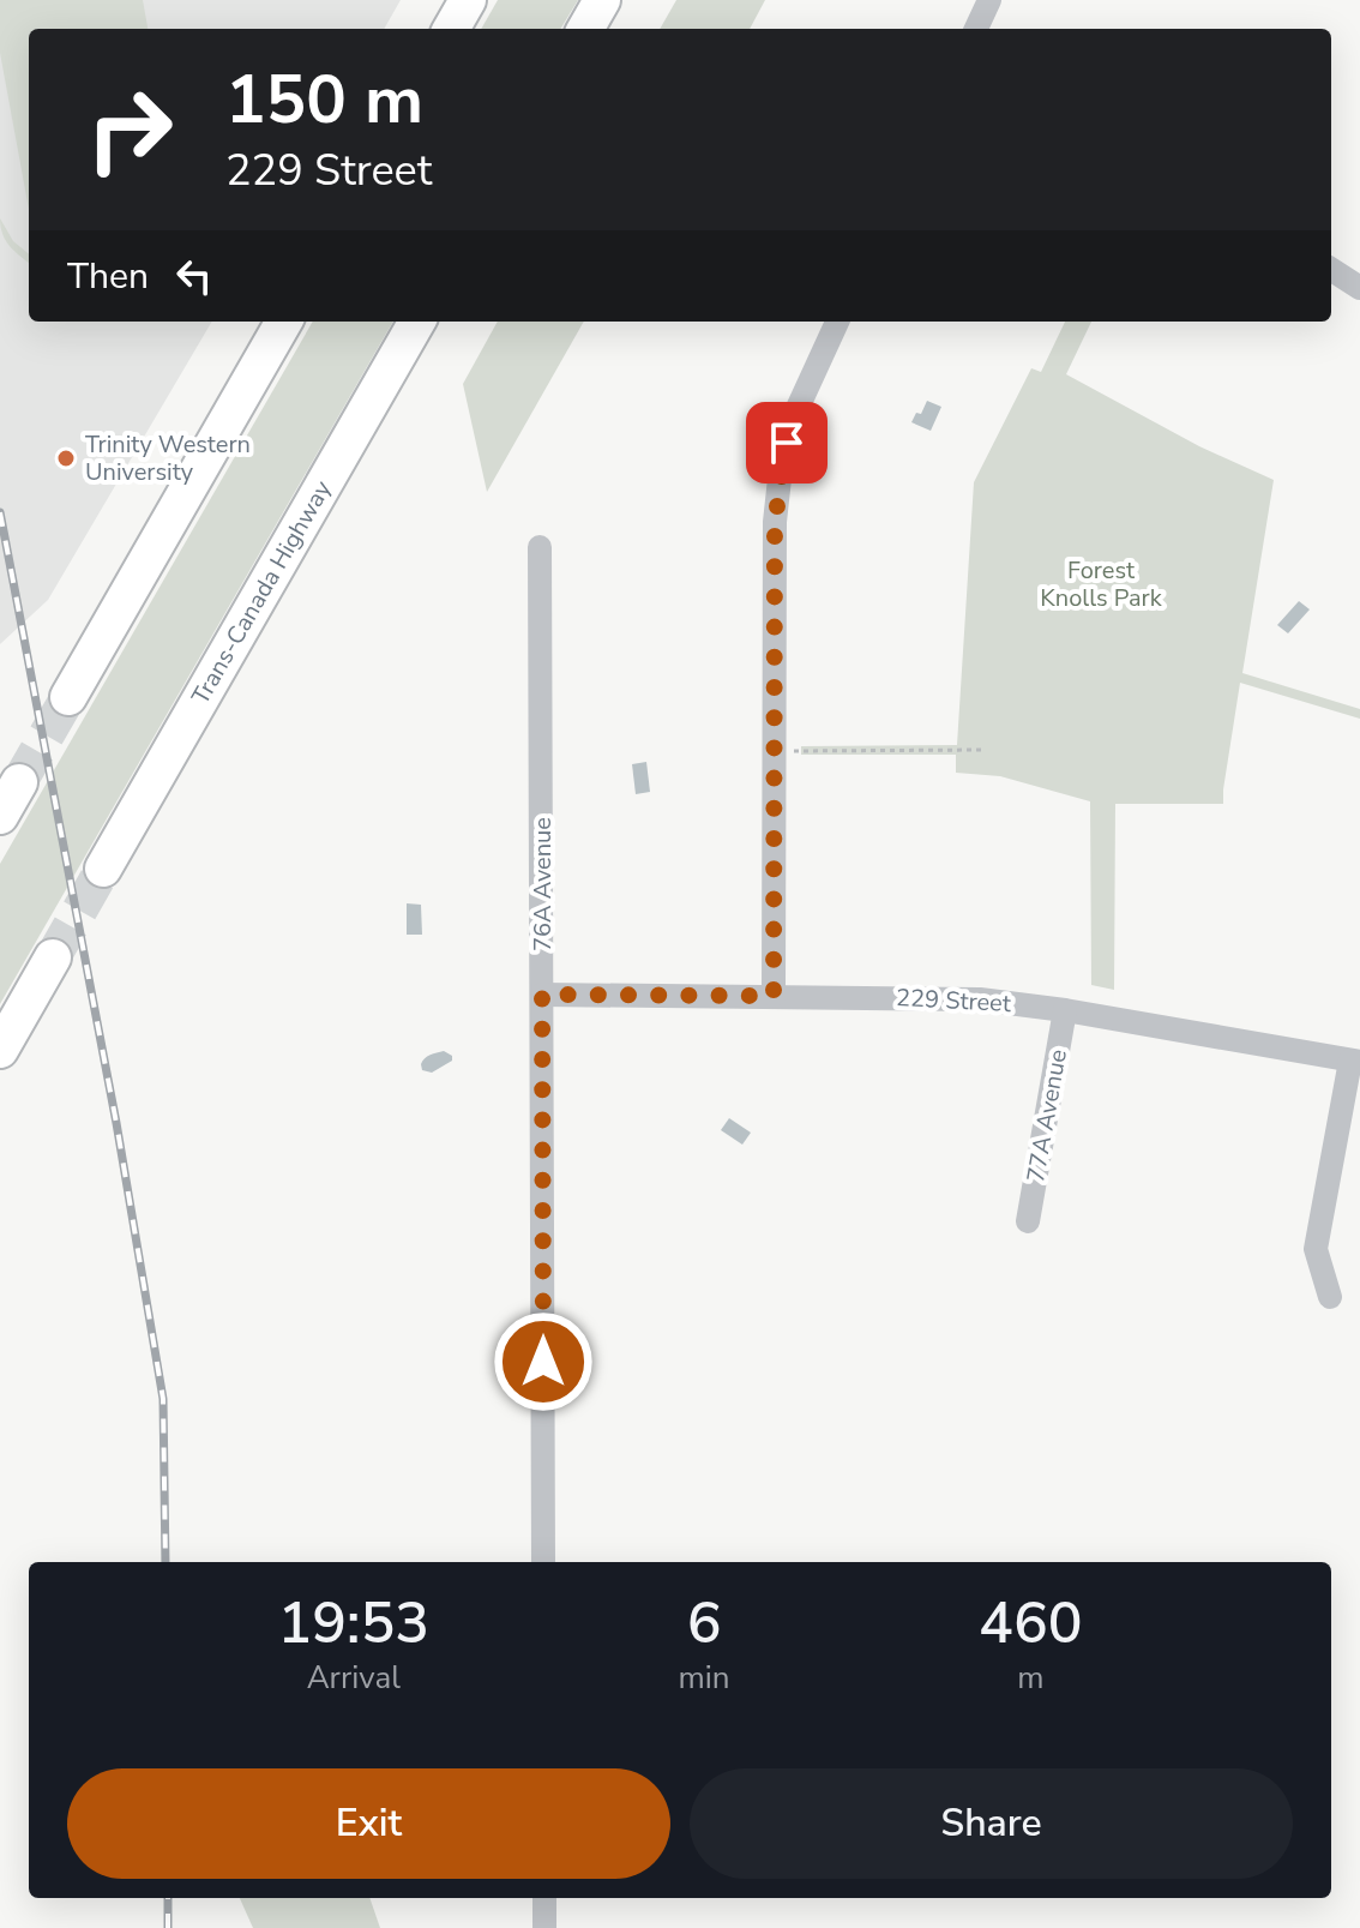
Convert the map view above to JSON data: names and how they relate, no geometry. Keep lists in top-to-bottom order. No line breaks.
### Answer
{"streets":{"highway":["Trans-Canada Highway"],"street":["76A Avenue","229 Street","77A Avenue"]},"crossings":[["76A Avenue","229 Street"],["229 Street","77A Avenue"]],"parks":["Forest Knolls Park"],"places":["Trinity Western University"],"page":{"turn":["150 m","229 Street"],"then":"Then","eta":["19:53","Arrival","6","min","460","m"],"buttons":["Exit","Share"]}}
